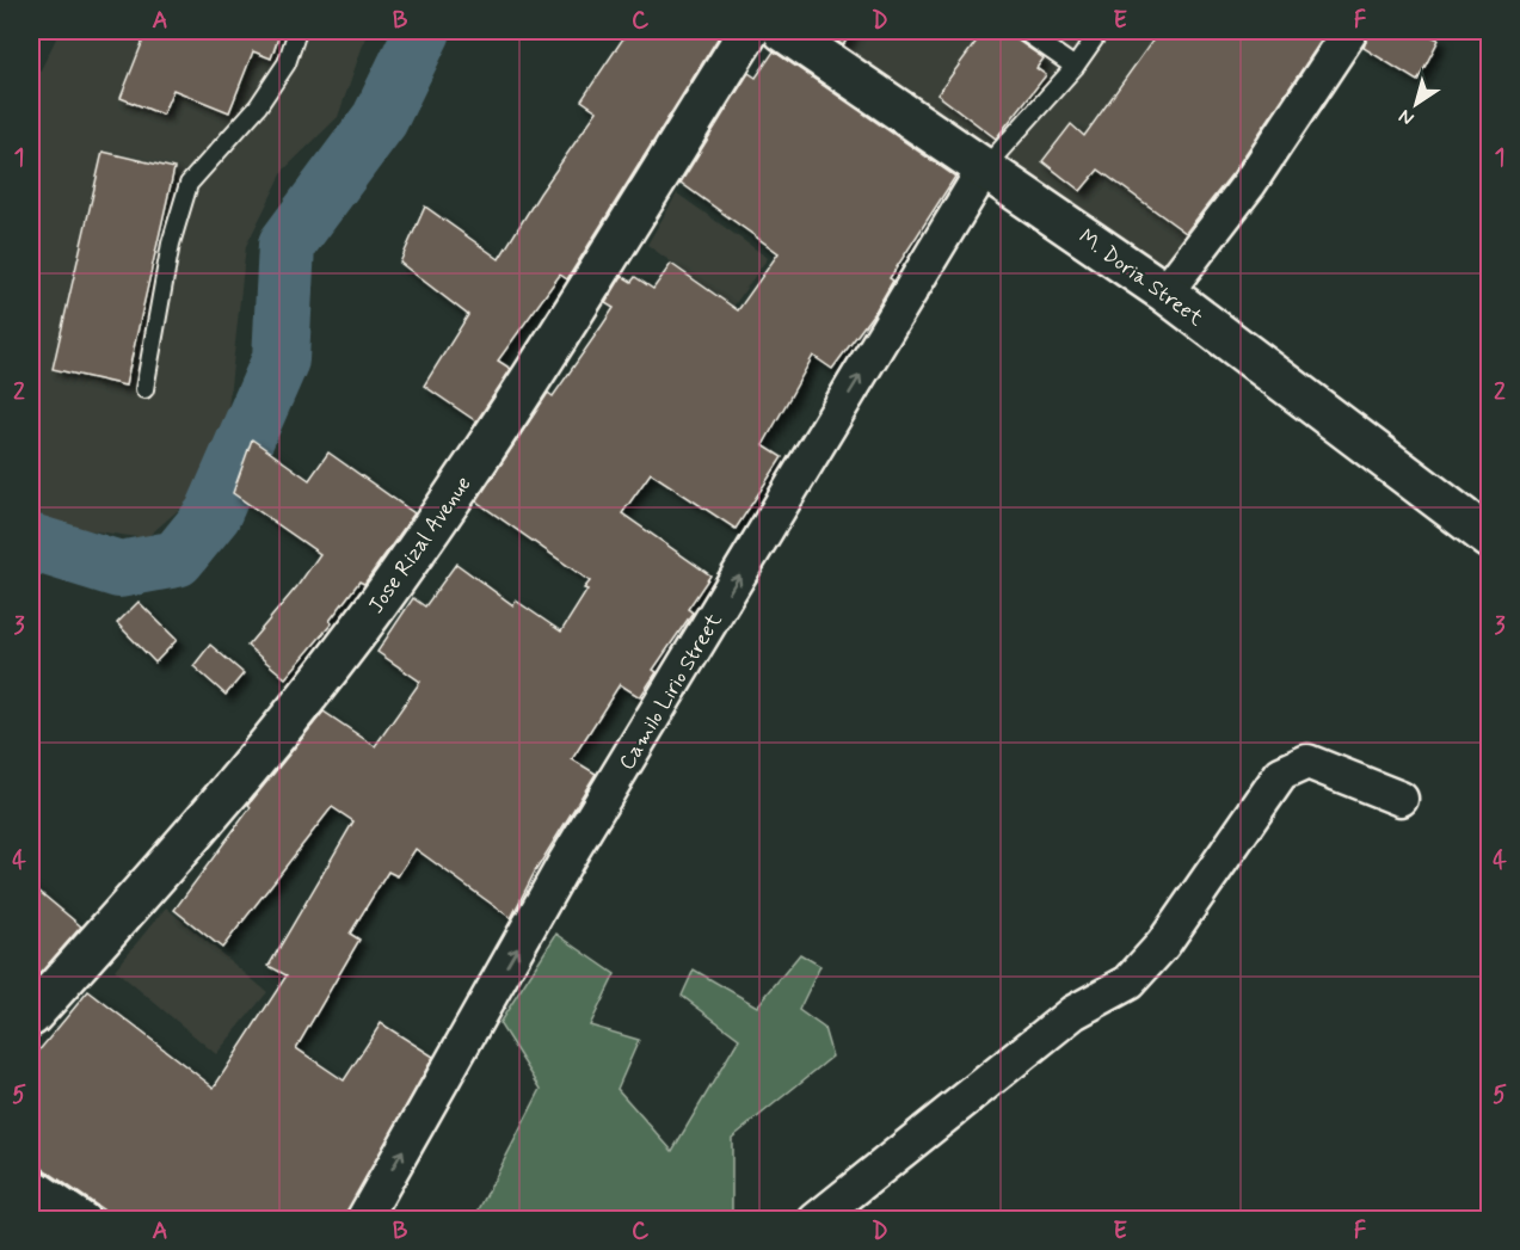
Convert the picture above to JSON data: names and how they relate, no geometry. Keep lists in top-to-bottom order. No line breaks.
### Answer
{"streets":{"main road":["M. Doria Street","Jose Rizal Avenue"],"street":["Camilo Lirio Street"]},"crossings":[["M. Doria Street","Camilo Lirio Street"]],"one_way":["Camilo Lirio Street"],"north":"bottom left","grid":{"columns":["A","B","C","D","E","F"],"rows":["1","2","3","4","5"]}}
